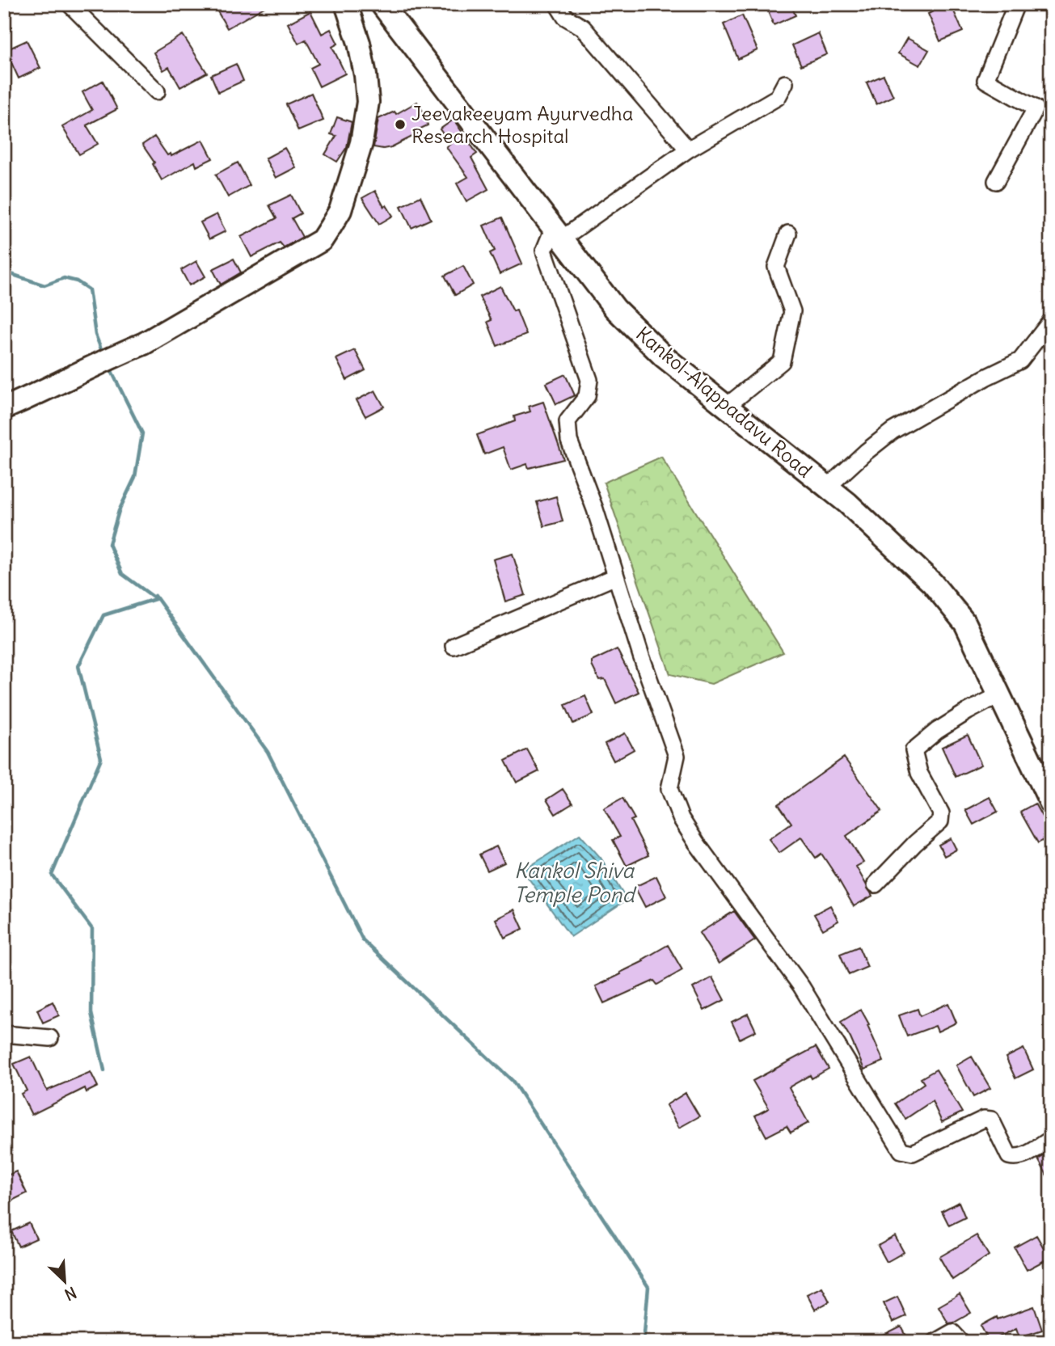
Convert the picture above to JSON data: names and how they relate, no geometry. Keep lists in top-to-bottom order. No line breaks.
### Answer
{"streets":{"main road":["Kankol-Alappadavu Road"]},"water":["Kankol Shiva Temple Pond"],"places":["Jeevakeeyam Ayurvedha Research Hospital"],"north":"bottom right"}
